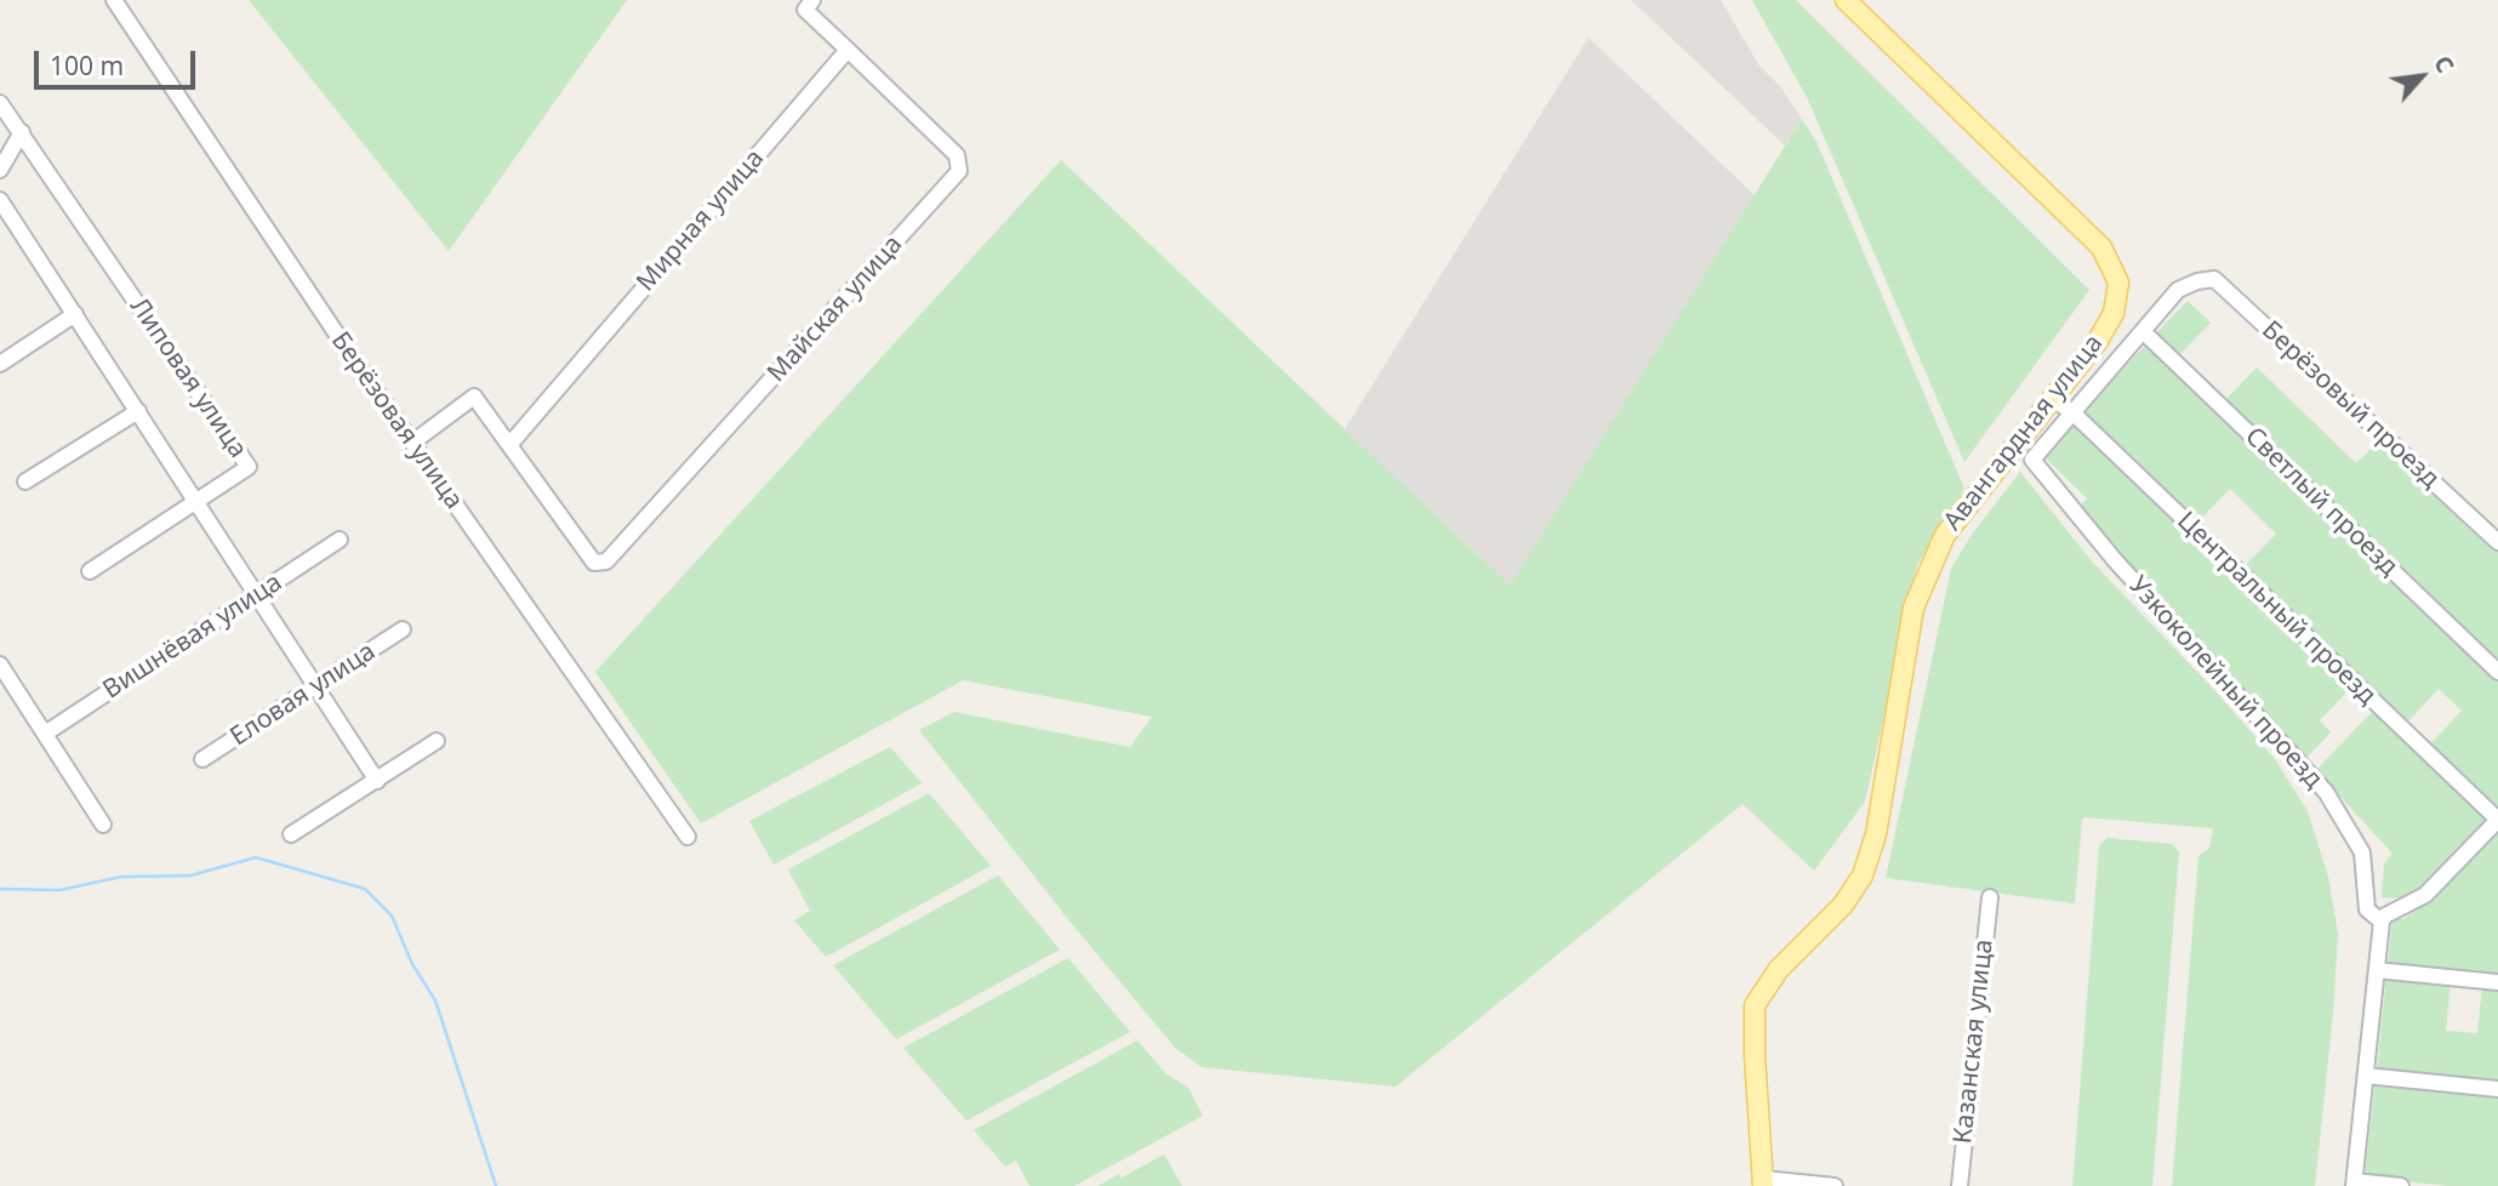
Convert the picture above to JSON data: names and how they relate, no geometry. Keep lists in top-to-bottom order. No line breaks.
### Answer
{"streets":{"main road":["Авангардная улица"],"street":["Мирная улица","Майская улица","Липовая улица","Берёзовый проезд","Берёзовая улица","Светлый проезд","Центральный проезд","Вишнёвая улица","Узкоколейный проезд","Еловая улица","Казанская улица"]},"crossings":[["Мирная улица","Майская улица"],["Берёзовый проезд","Светлый проезд"],["Авангардная улица","Центральный проезд"],["Центральный проезд","Узкоколейный проезд"]],"scale_bar":"100 m","north":"top right"}
